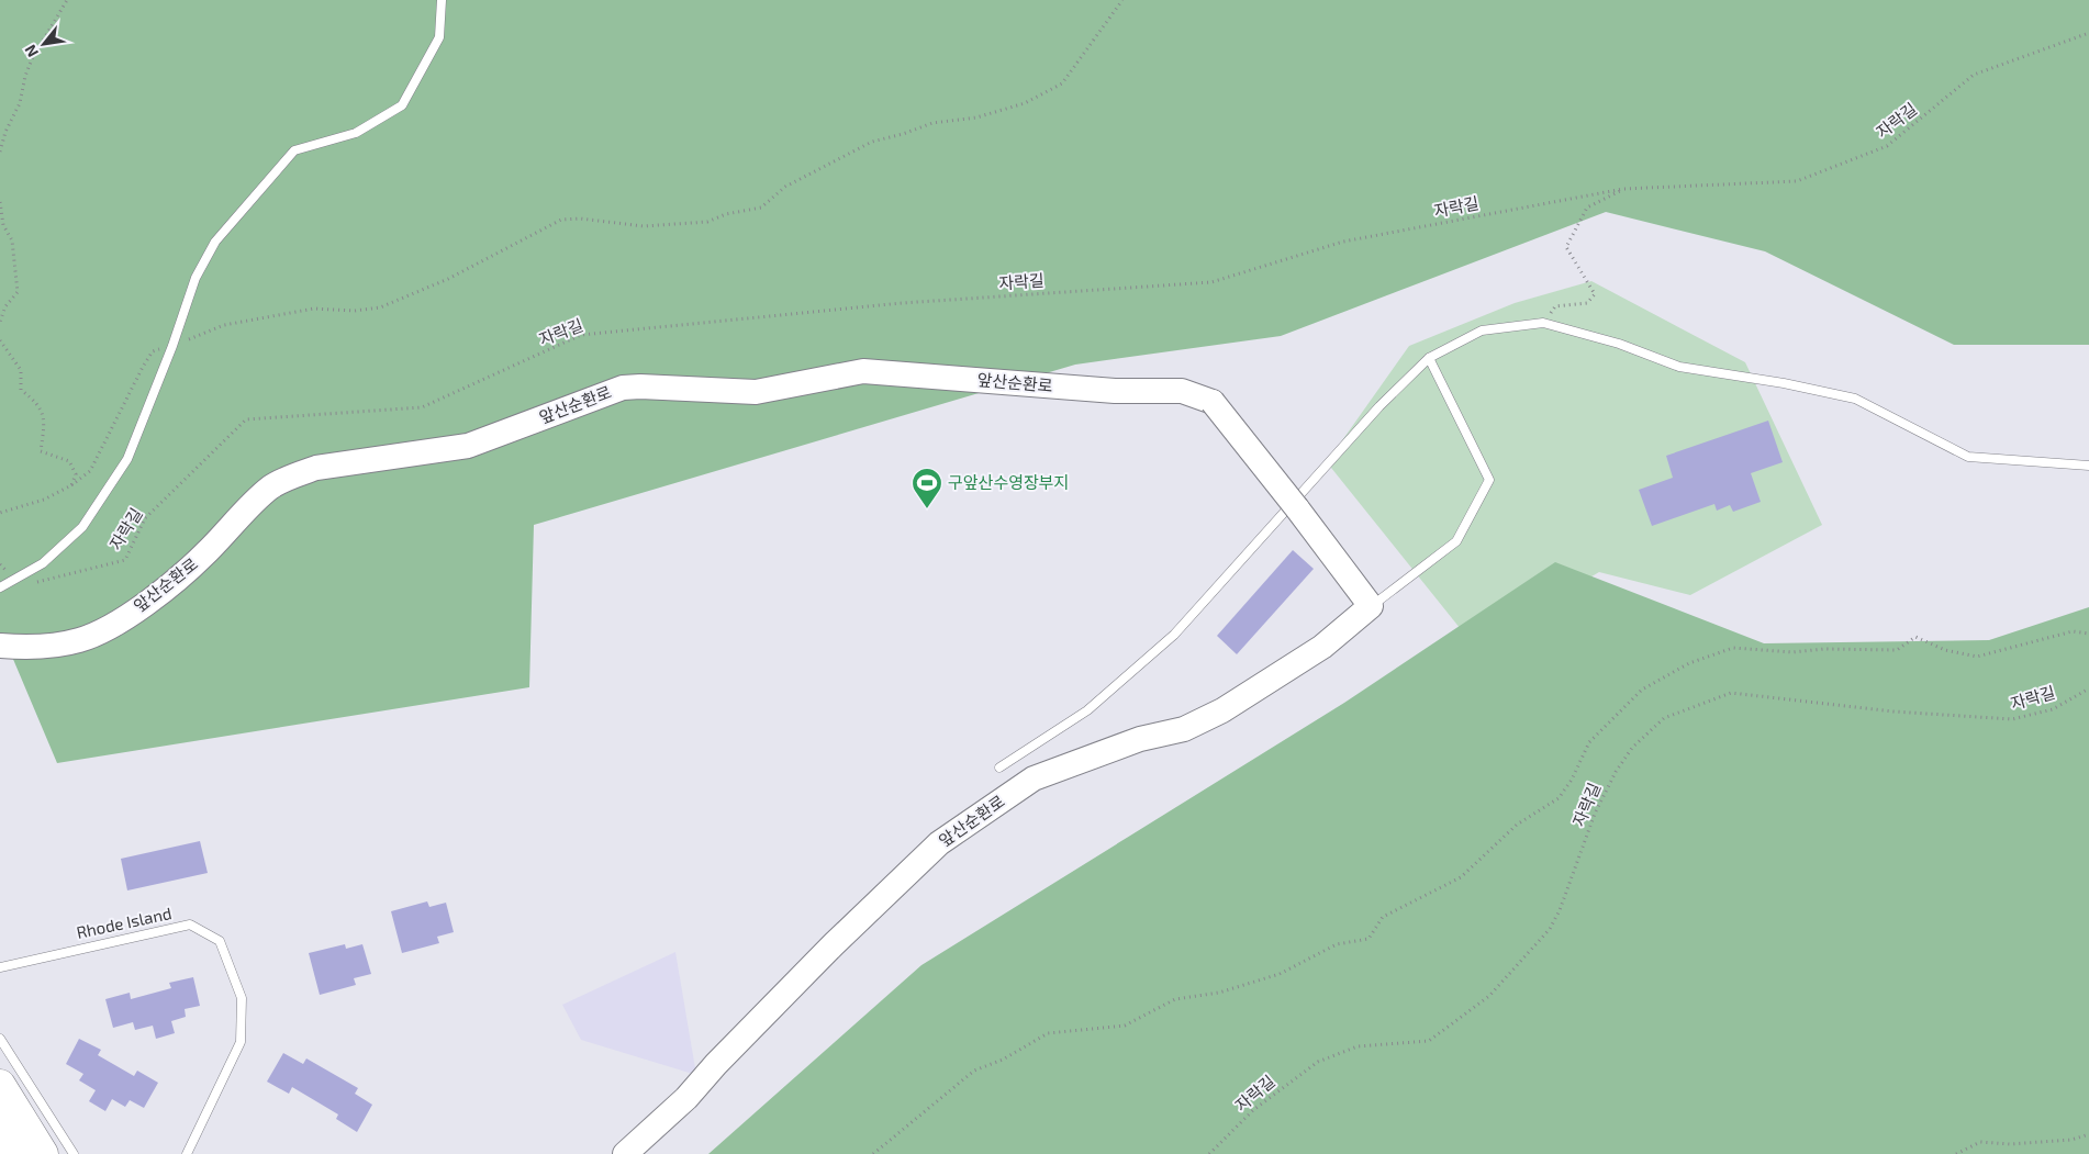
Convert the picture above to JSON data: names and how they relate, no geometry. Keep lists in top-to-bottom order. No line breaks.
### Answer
{"streets":{"street":["앞산순환로"],"lane":["Rhode Island"],"path":["자락길"]},"places":{"sports":["구앞산수영장부지"]},"north":"bottom left"}
